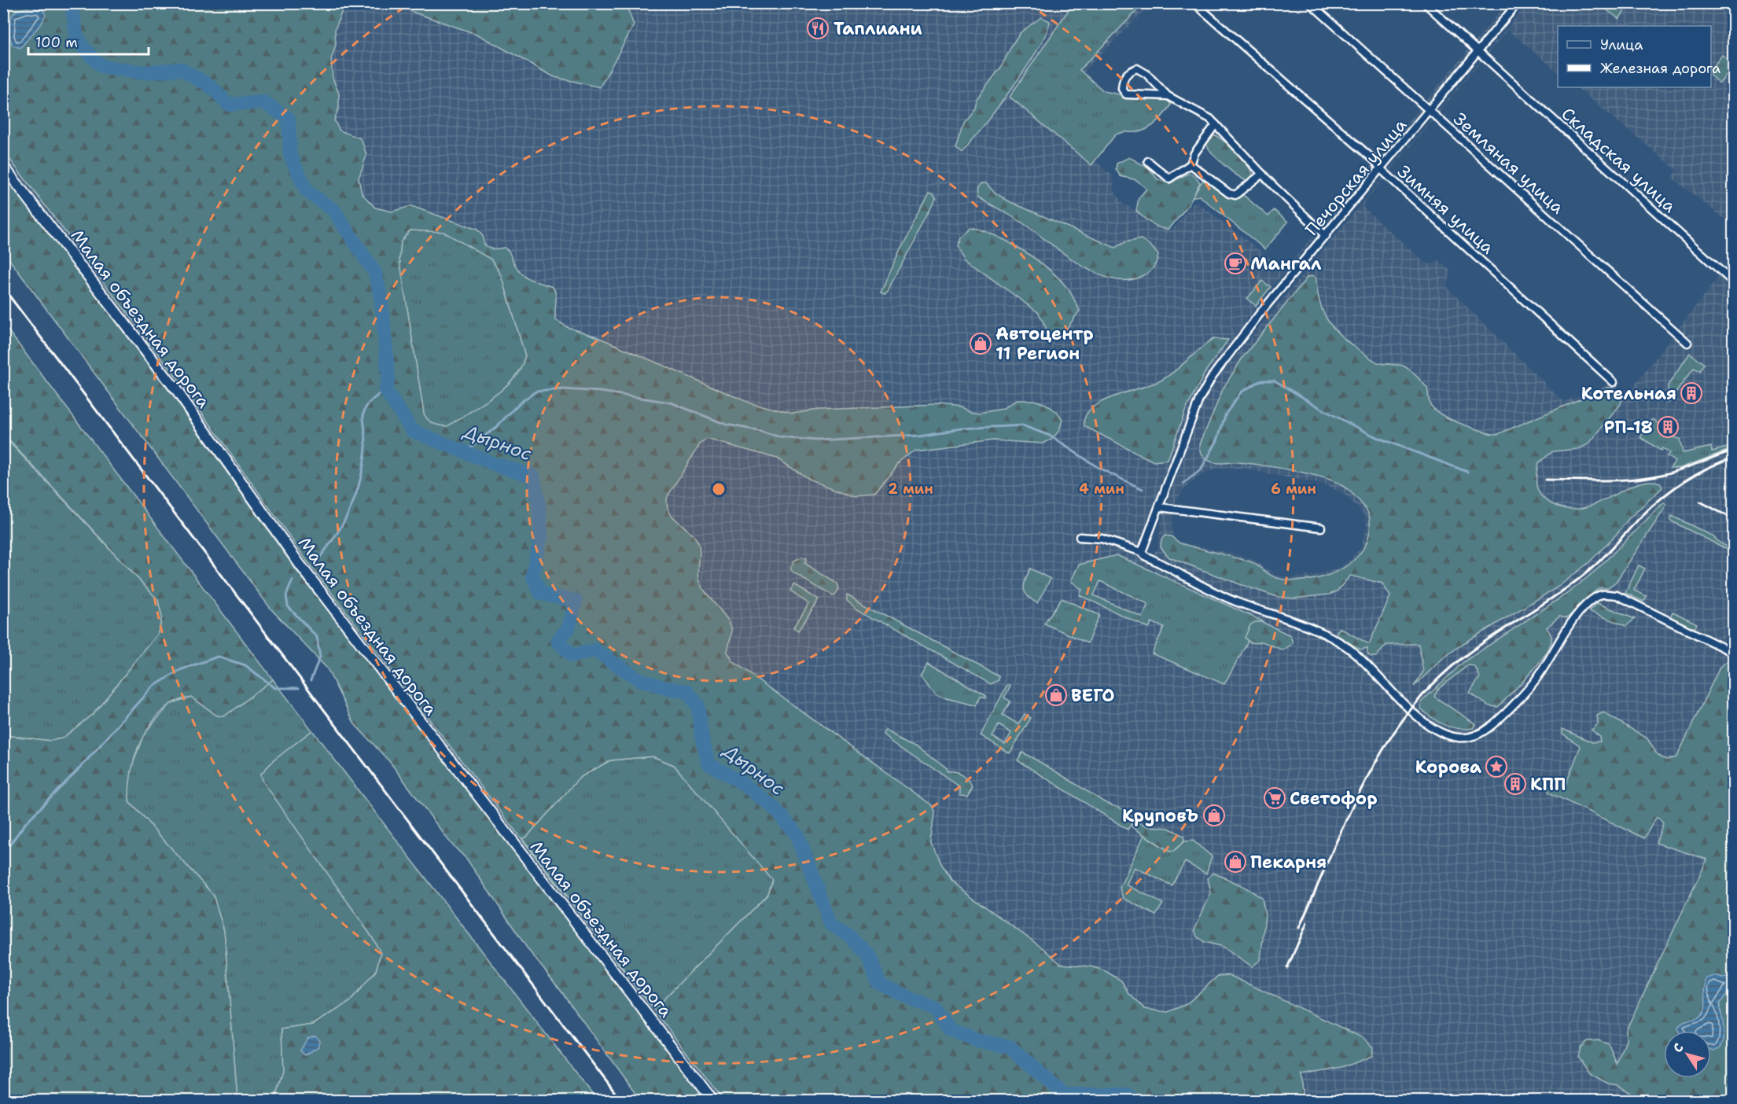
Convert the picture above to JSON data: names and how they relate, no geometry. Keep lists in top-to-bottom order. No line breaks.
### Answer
{"streets":{"street":["Складская улица","Земляная улица","Печорская улица","Зимняя улица","Малая объездная дорога"]},"crossings":[["Складская улица","Печорская улица"],["Земляная улица","Печорская улица"],["Печорская улица","Зимняя улица"]],"water":["Дырнос"],"places":{"restaurant":["Таплиани"],"cafe":["Мангал"],"shop":["Автоцентр 11 Регион","ВЕГО","КруповЪ","Пекарня"],"building":["Котельная","РП-18","КПП"],"place":["Корова"],"supermarket":["Светофор"]},"legend":["Улица","Железная дорога"],"scale_bar":"100 m","north":"top left","rings":["2 мин","4 мин","6 мин"]}
